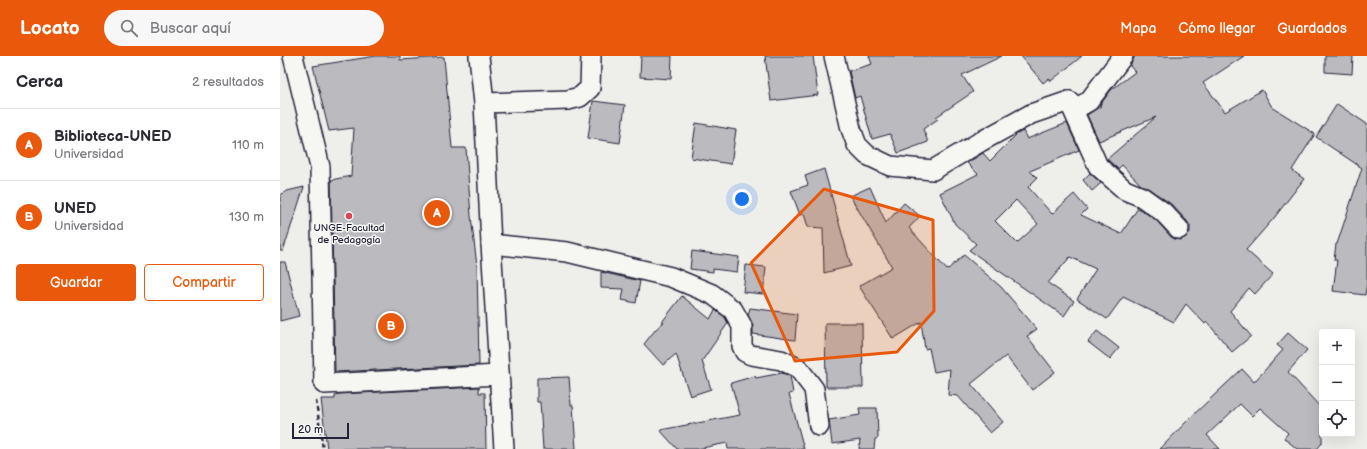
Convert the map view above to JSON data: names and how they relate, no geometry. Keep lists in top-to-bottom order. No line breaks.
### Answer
{"places":["UNGE-Facultad de Pedagogía"],"scale_bar":"20 m","page":{"header":"Locato","search":"Buscar aquí","nav":["Mapa","Cómo llegar","Guardados"],"heading":["Cerca","2 resultados"],"list":[{"mark":"A","name":"Biblioteca-UNED","note":"Universidad","value":"110 m"},{"mark":"B","name":"UNED","note":"Universidad","value":"130 m"}],"pins":["A","B"],"buttons":["Guardar","Compartir"],"map_buttons":["+","−"],"scale":"20 m"}}
